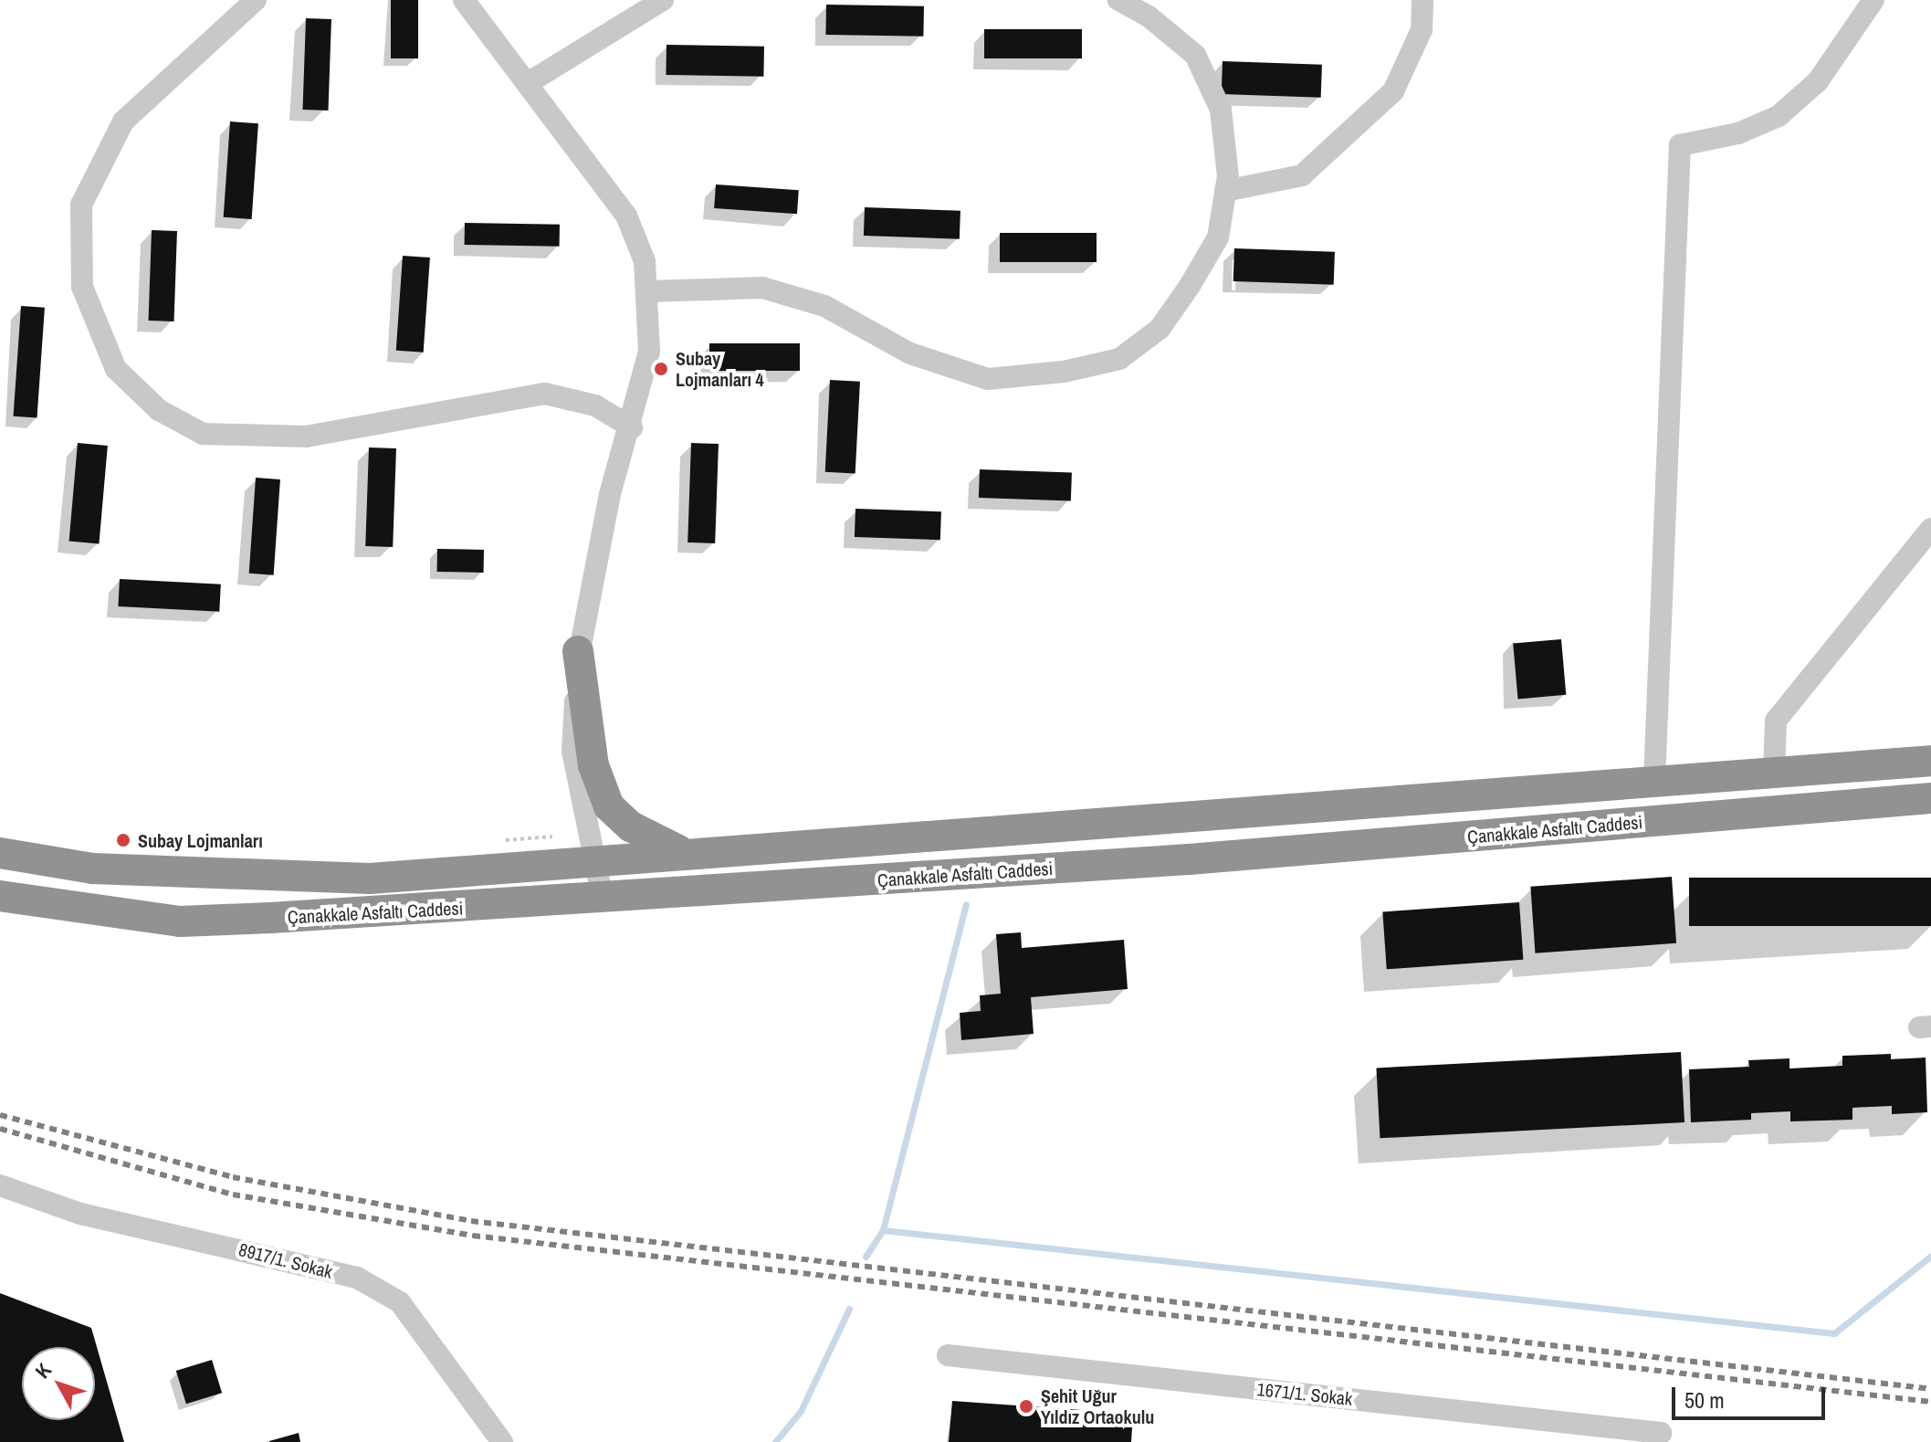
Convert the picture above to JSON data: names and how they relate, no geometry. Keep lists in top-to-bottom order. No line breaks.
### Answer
{"streets":{"highway":["Çanakkale Asfaltı Caddesi"],"street":["8917/1. Sokak","1671/1. Sokak"]},"places":["Subay Lojmanları 4","Subay Lojmanları","Şehit Uğur Yıldız Ortaokulu"],"scale_bar":"50 m","north":"top left"}
